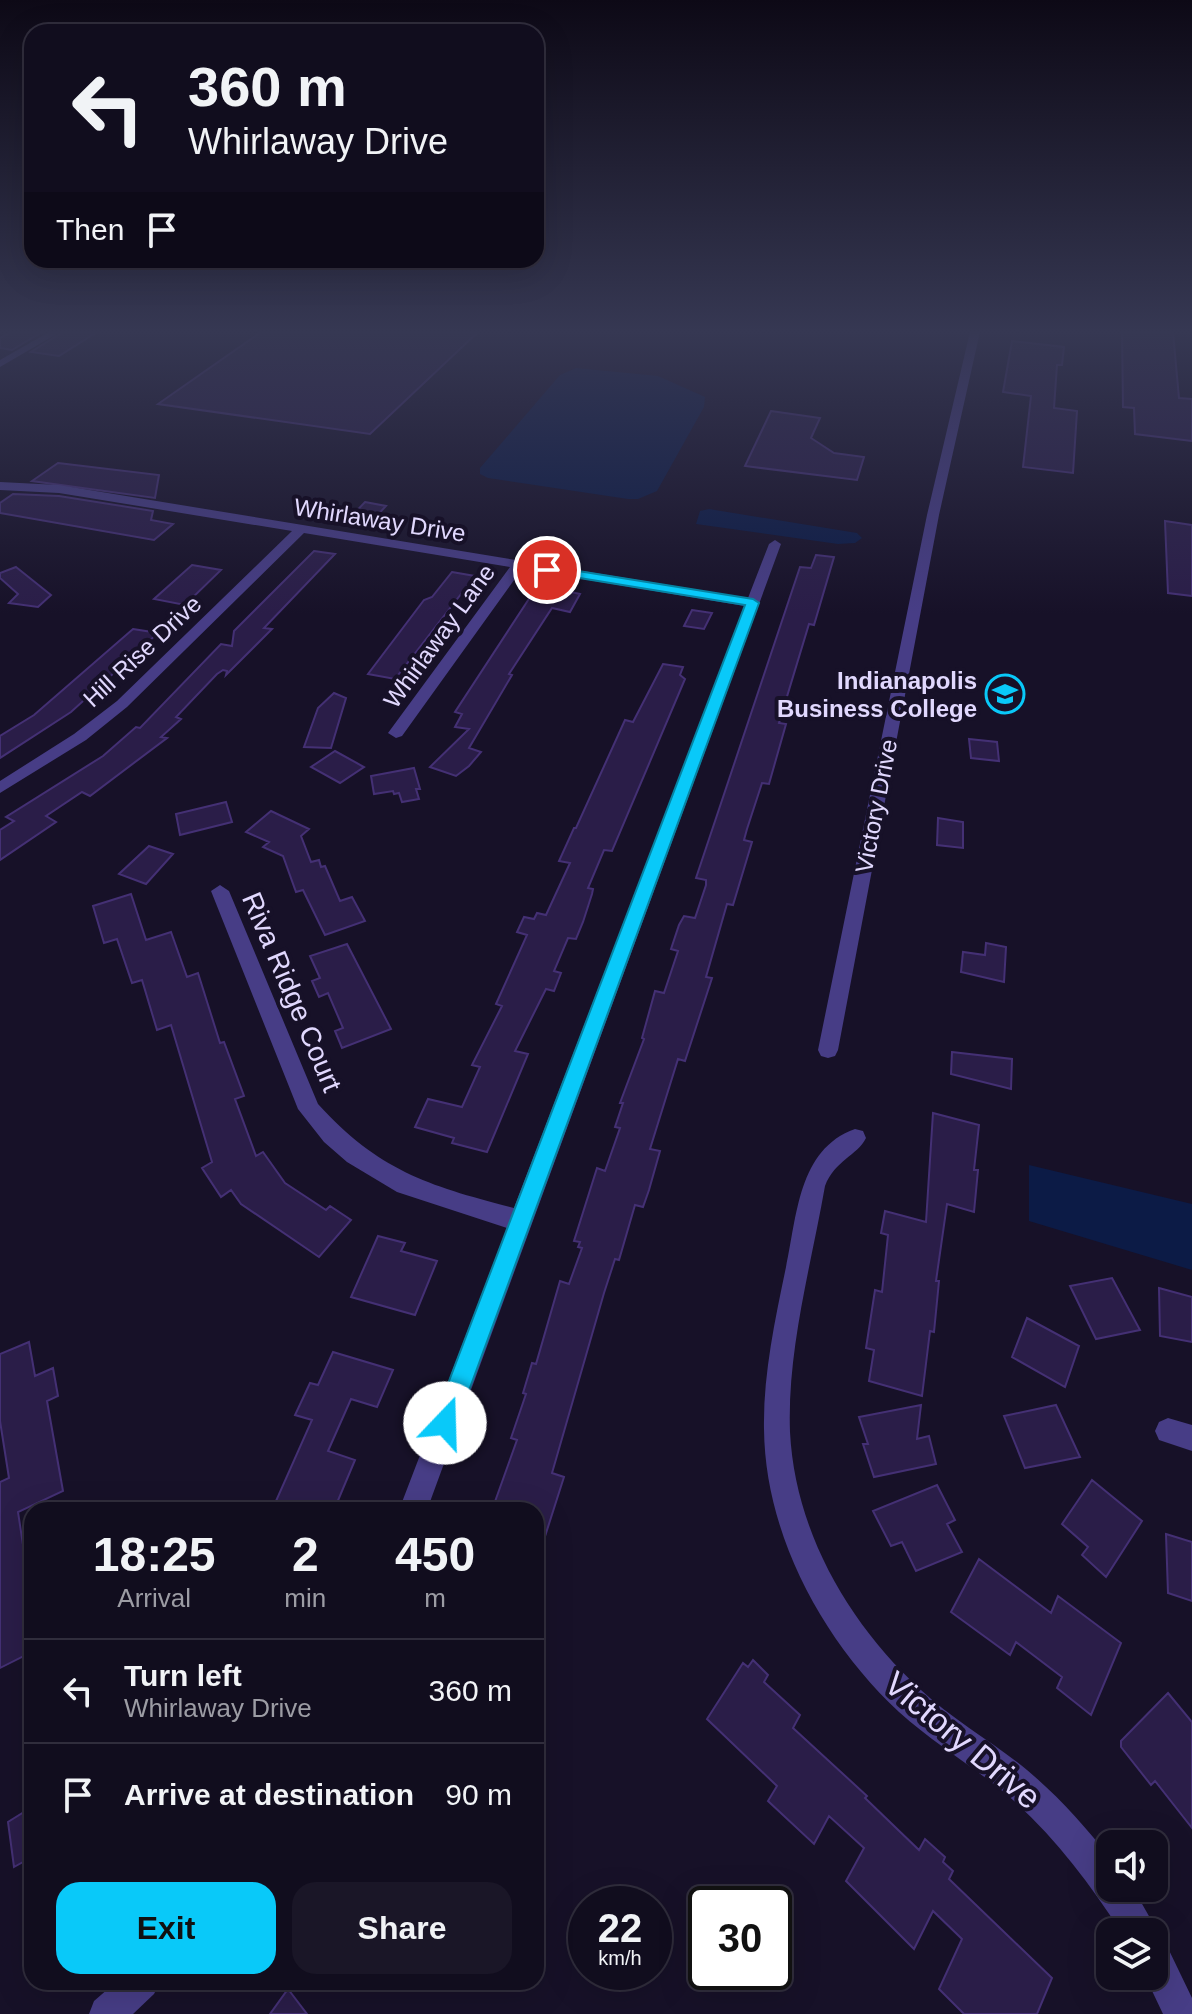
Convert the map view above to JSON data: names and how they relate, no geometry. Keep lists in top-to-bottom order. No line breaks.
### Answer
{"streets":{"street":["Whirlaway Drive","Whirlaway Lane","Hill Rise Drive","Victory Drive","Riva Ridge Court"]},"crossings":[["Whirlaway Drive","Whirlaway Lane"],["Whirlaway Drive","Hill Rise Drive"]],"places":{"school or university":["Indianapolis Business College"]},"page":{"turn":["360 m","Whirlaway Drive"],"then":"Then","eta":["18:25","Arrival","2","min","450","m"],"list":[{"name":"Turn left","note":"Whirlaway Drive","value":"360 m"},{"name":"Arrive at destination","value":"90 m"}],"buttons":["Exit","Share"],"speed":"22 km/h","limit":"30"}}
